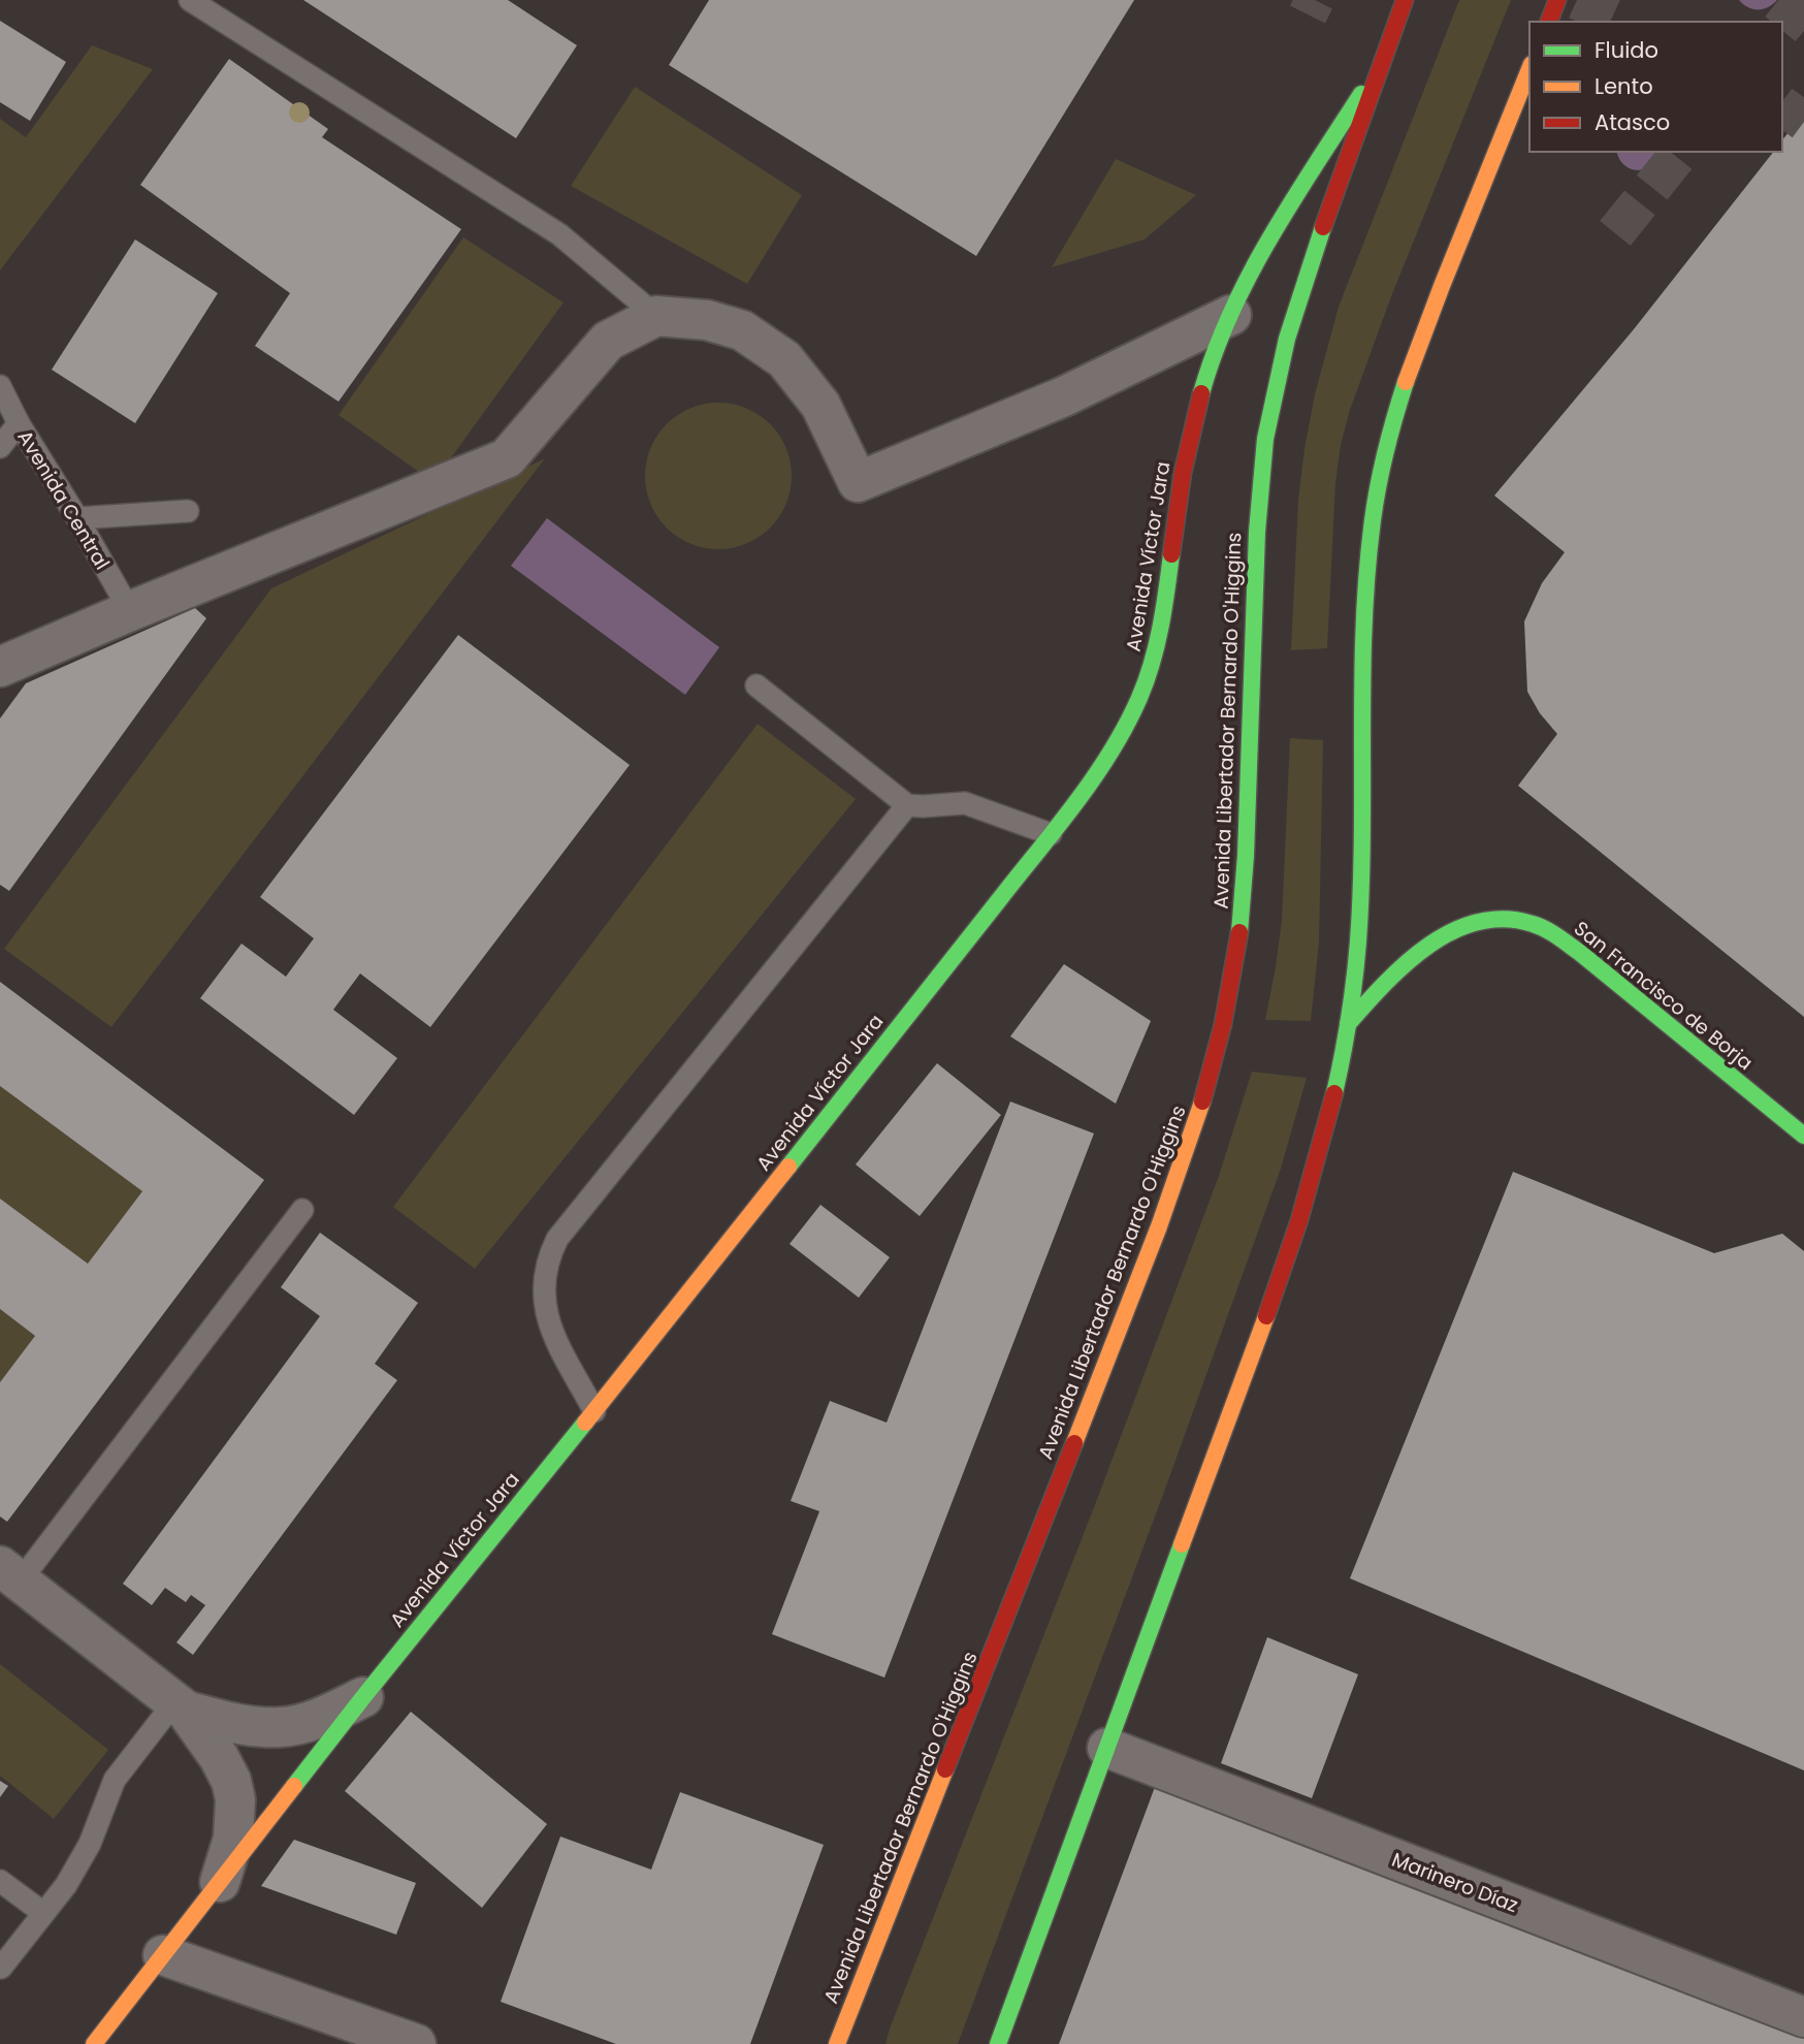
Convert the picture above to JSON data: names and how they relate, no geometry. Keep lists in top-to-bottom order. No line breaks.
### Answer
{"streets":{"main road":["Avenida Víctor Jara","Avenida Libertador Bernardo O'Higgins","San Francisco de Borja"],"street":["Marinero Díaz"],"lane":["Avenida Central"]},"crossings":[["Avenida Víctor Jara","Avenida Libertador Bernardo O'Higgins"]],"legend":["Fluido","Lento","Atasco"]}
